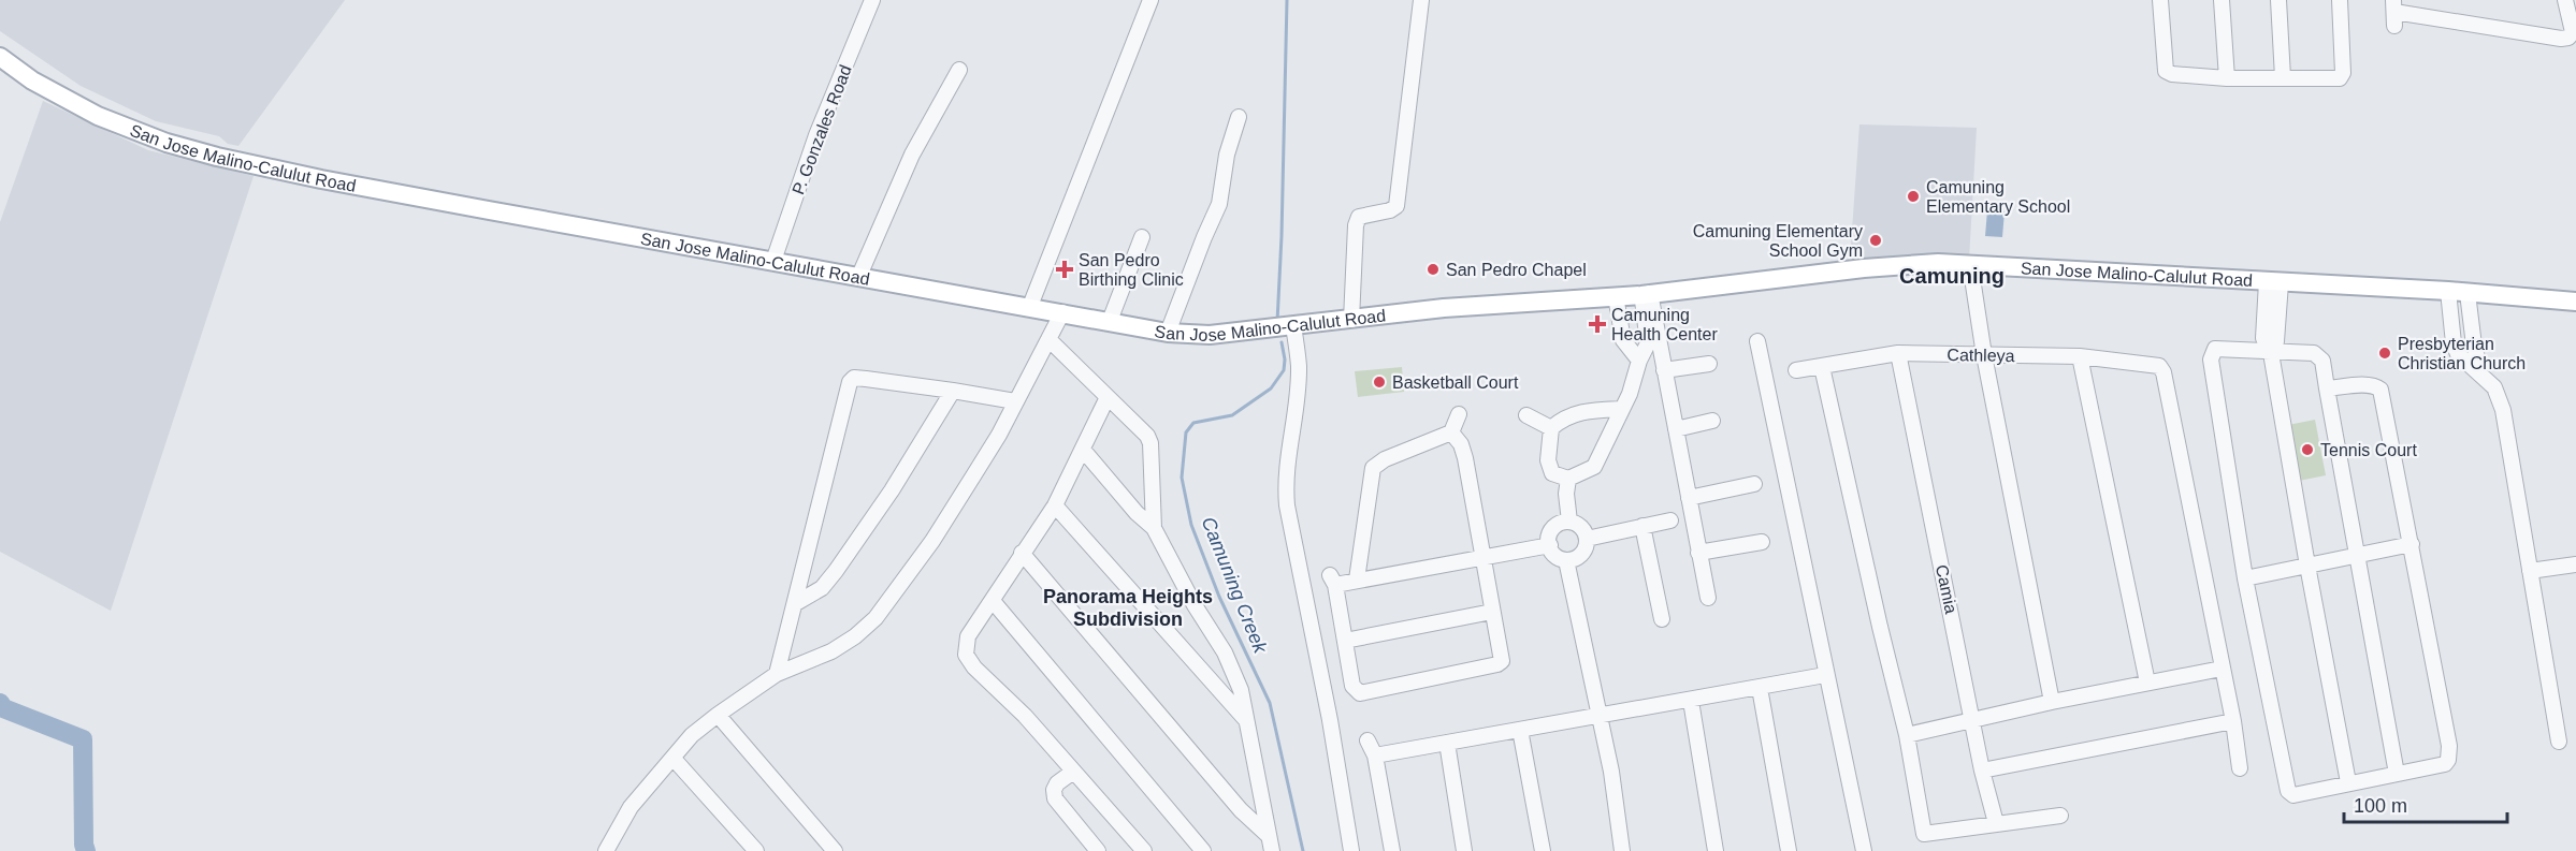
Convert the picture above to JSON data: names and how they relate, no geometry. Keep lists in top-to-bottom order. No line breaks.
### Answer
{"streets":{"main road":["San Jose Malino-Calulut Road"],"street":["P. Gonzales Road","Cathleya","Camia"]},"crossings":[["P. Gonzales Road","San Jose Malino-Calulut Road"],["Cathleya","Camia"]],"districts":["Camuning","Panorama Heights Subdivision"],"water":["Camuning Creek"],"places":{"other":["Camuning Elementary School","Camuning Elementary School Gym","San Pedro Chapel","Presbyterian Christian Church","Basketball Court","Tennis Court"],"health":["San Pedro Birthing Clinic","Camuning Health Center"]},"scale_bar":"100 m"}
